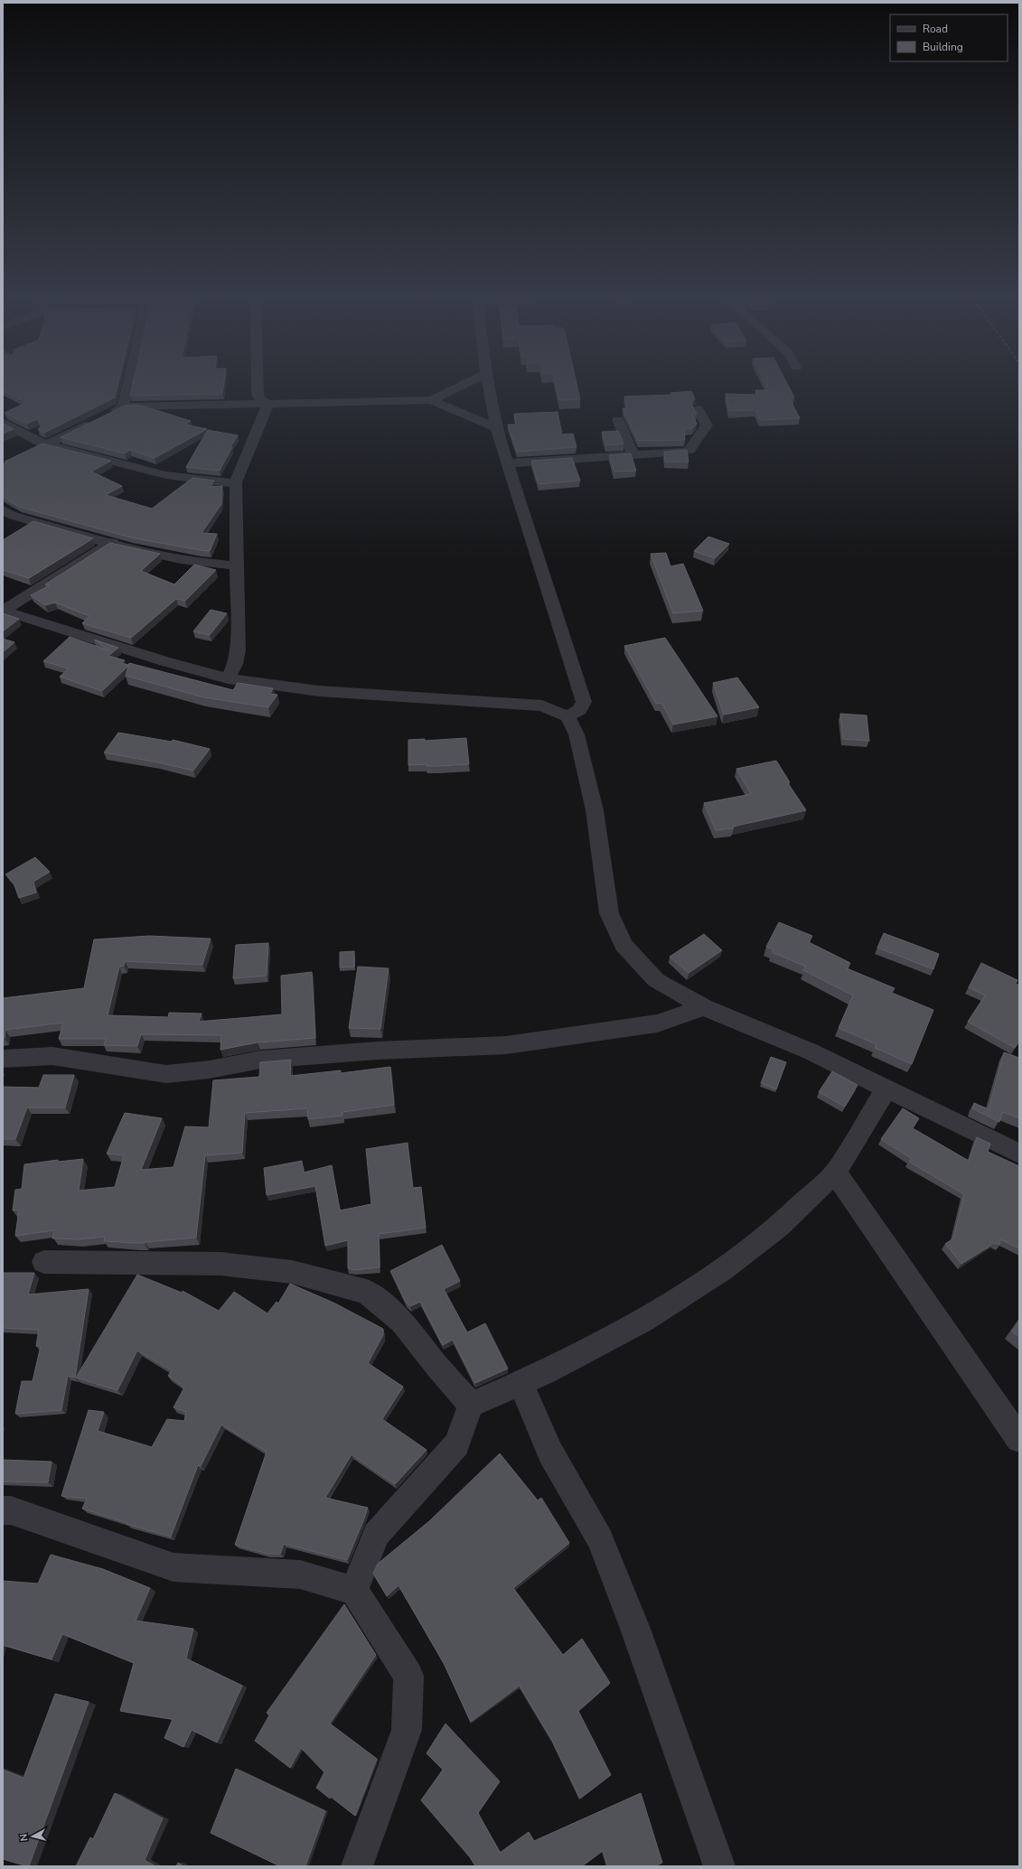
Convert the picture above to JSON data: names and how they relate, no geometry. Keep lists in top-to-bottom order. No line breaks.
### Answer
{"legend":["Road","Building"],"north":"left"}
